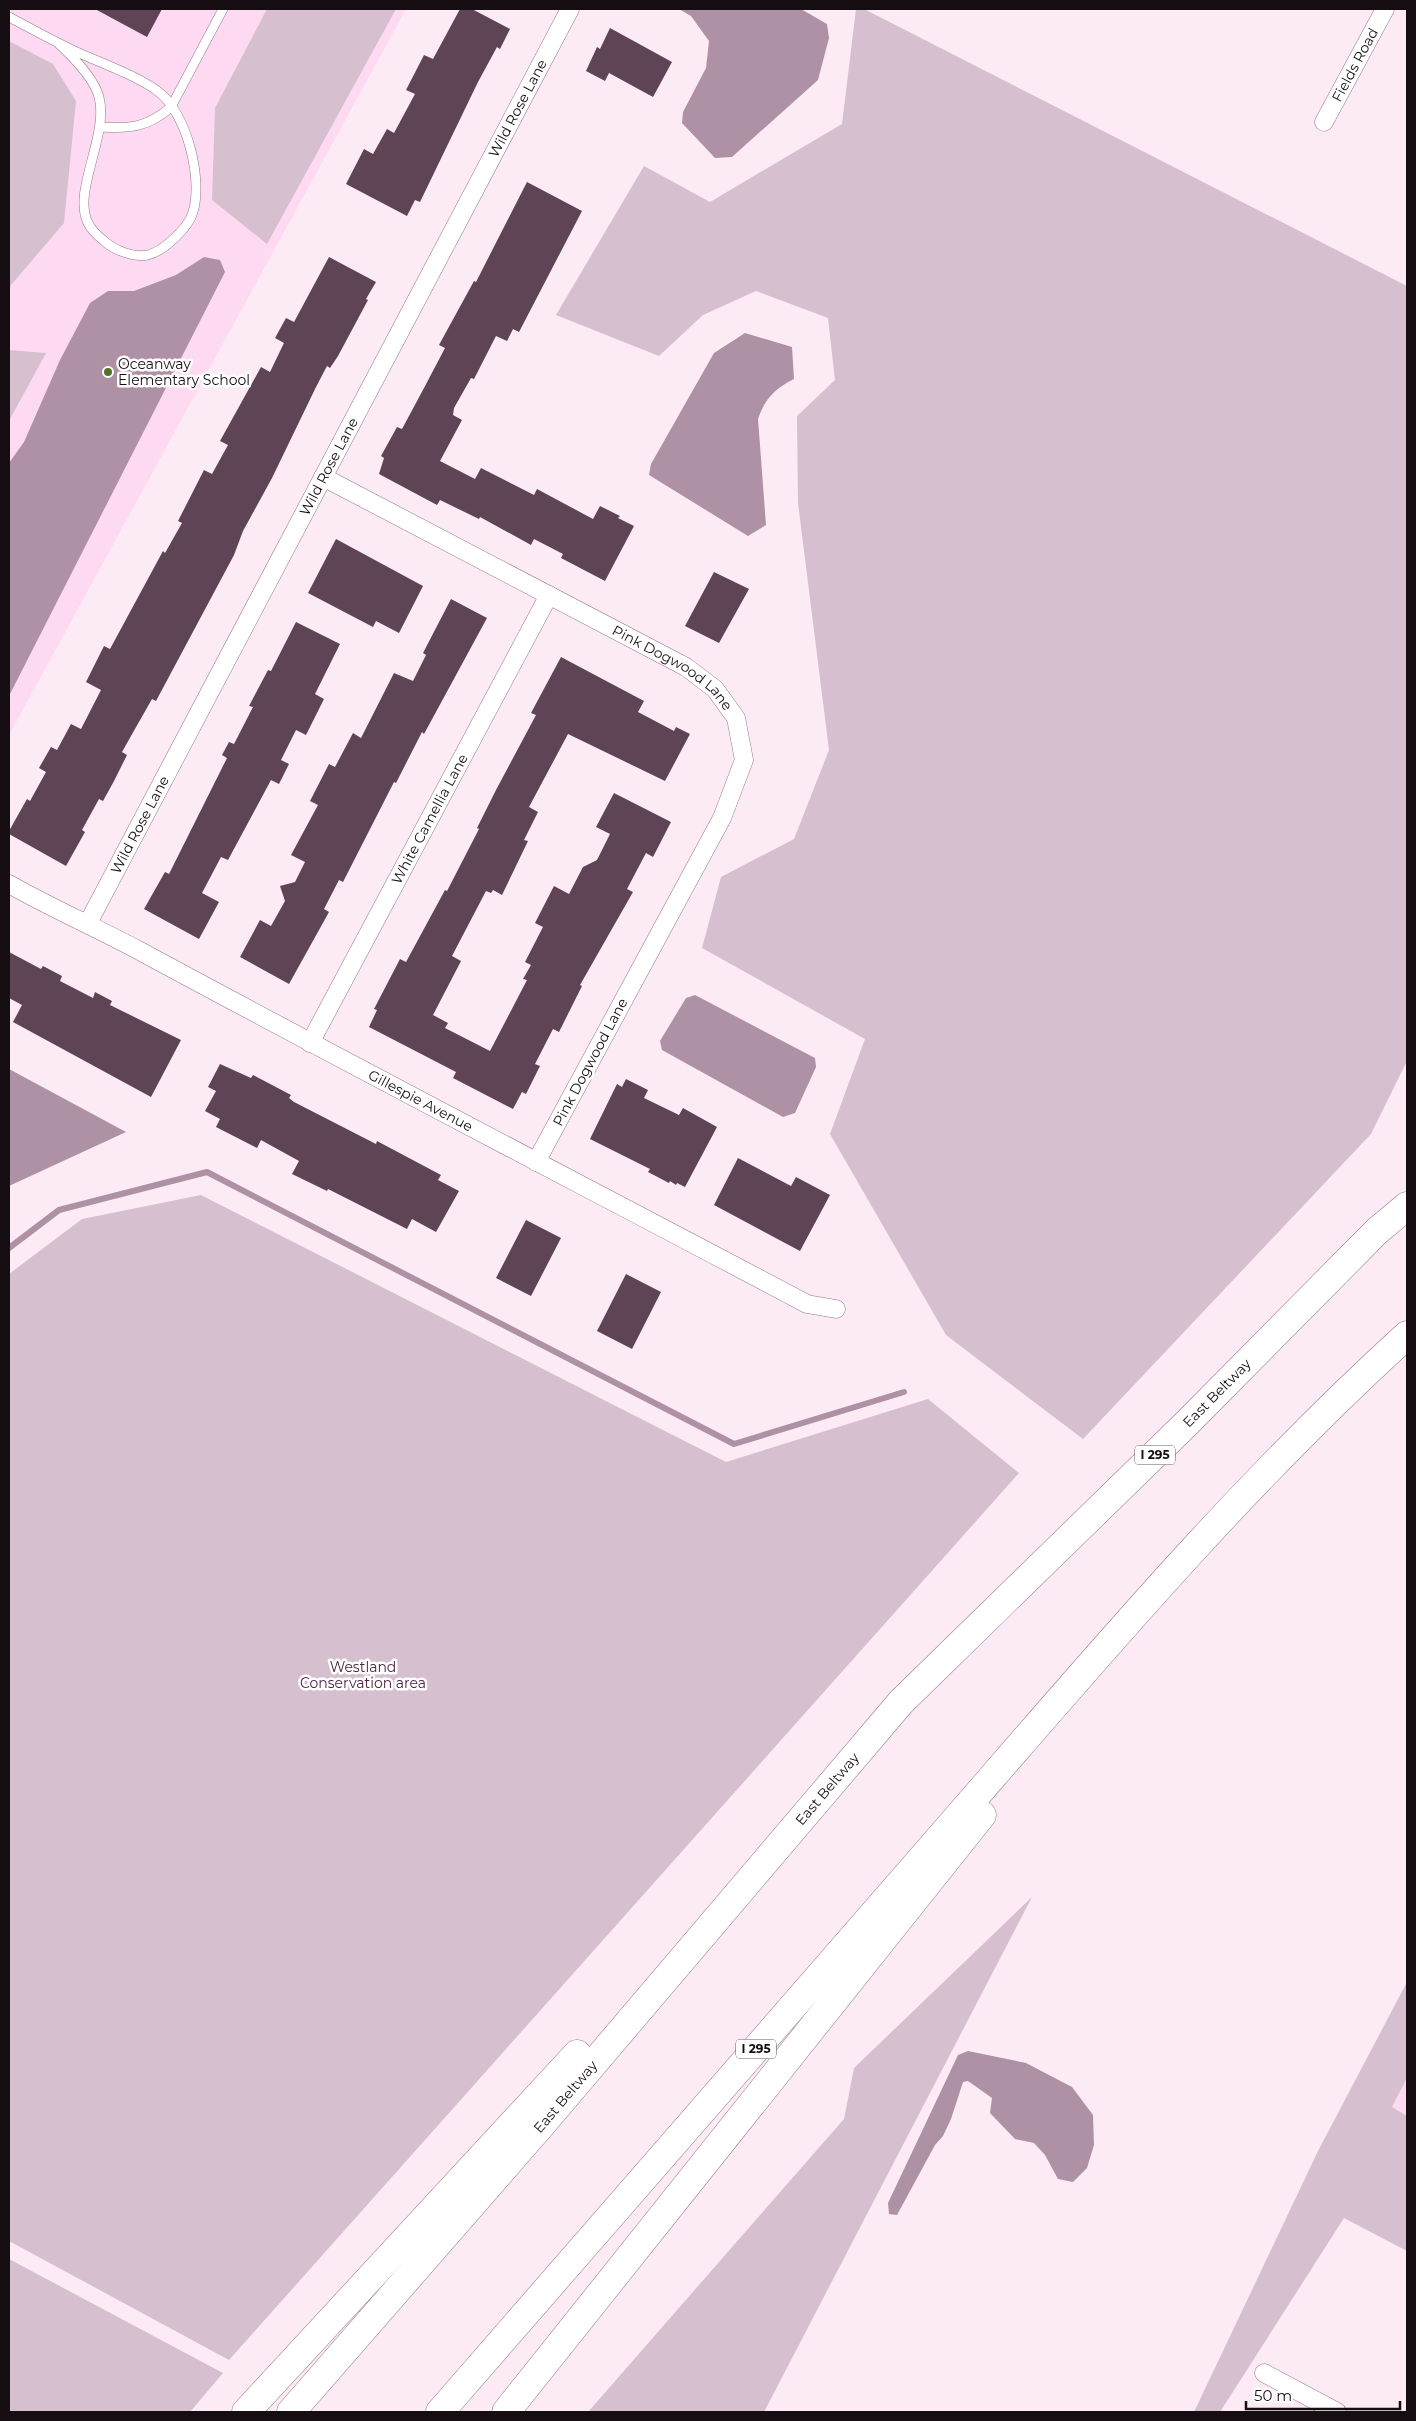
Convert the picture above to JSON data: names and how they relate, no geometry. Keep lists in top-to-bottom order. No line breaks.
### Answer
{"streets":{"highway":["East Beltway","I 295"],"street":["Fields Road","Wild Rose Lane","Pink Dogwood Lane","White Camellia Lane","Gillespie Avenue"]},"crossings":[["Wild Rose Lane","Pink Dogwood Lane"],["Wild Rose Lane","Gillespie Avenue"],["Pink Dogwood Lane","White Camellia Lane"],["Pink Dogwood Lane","Gillespie Avenue"],["White Camellia Lane","Gillespie Avenue"]],"parks":["Westland Conservation area"],"places":["Oceanway Elementary School"],"scale_bar":"50 m"}
